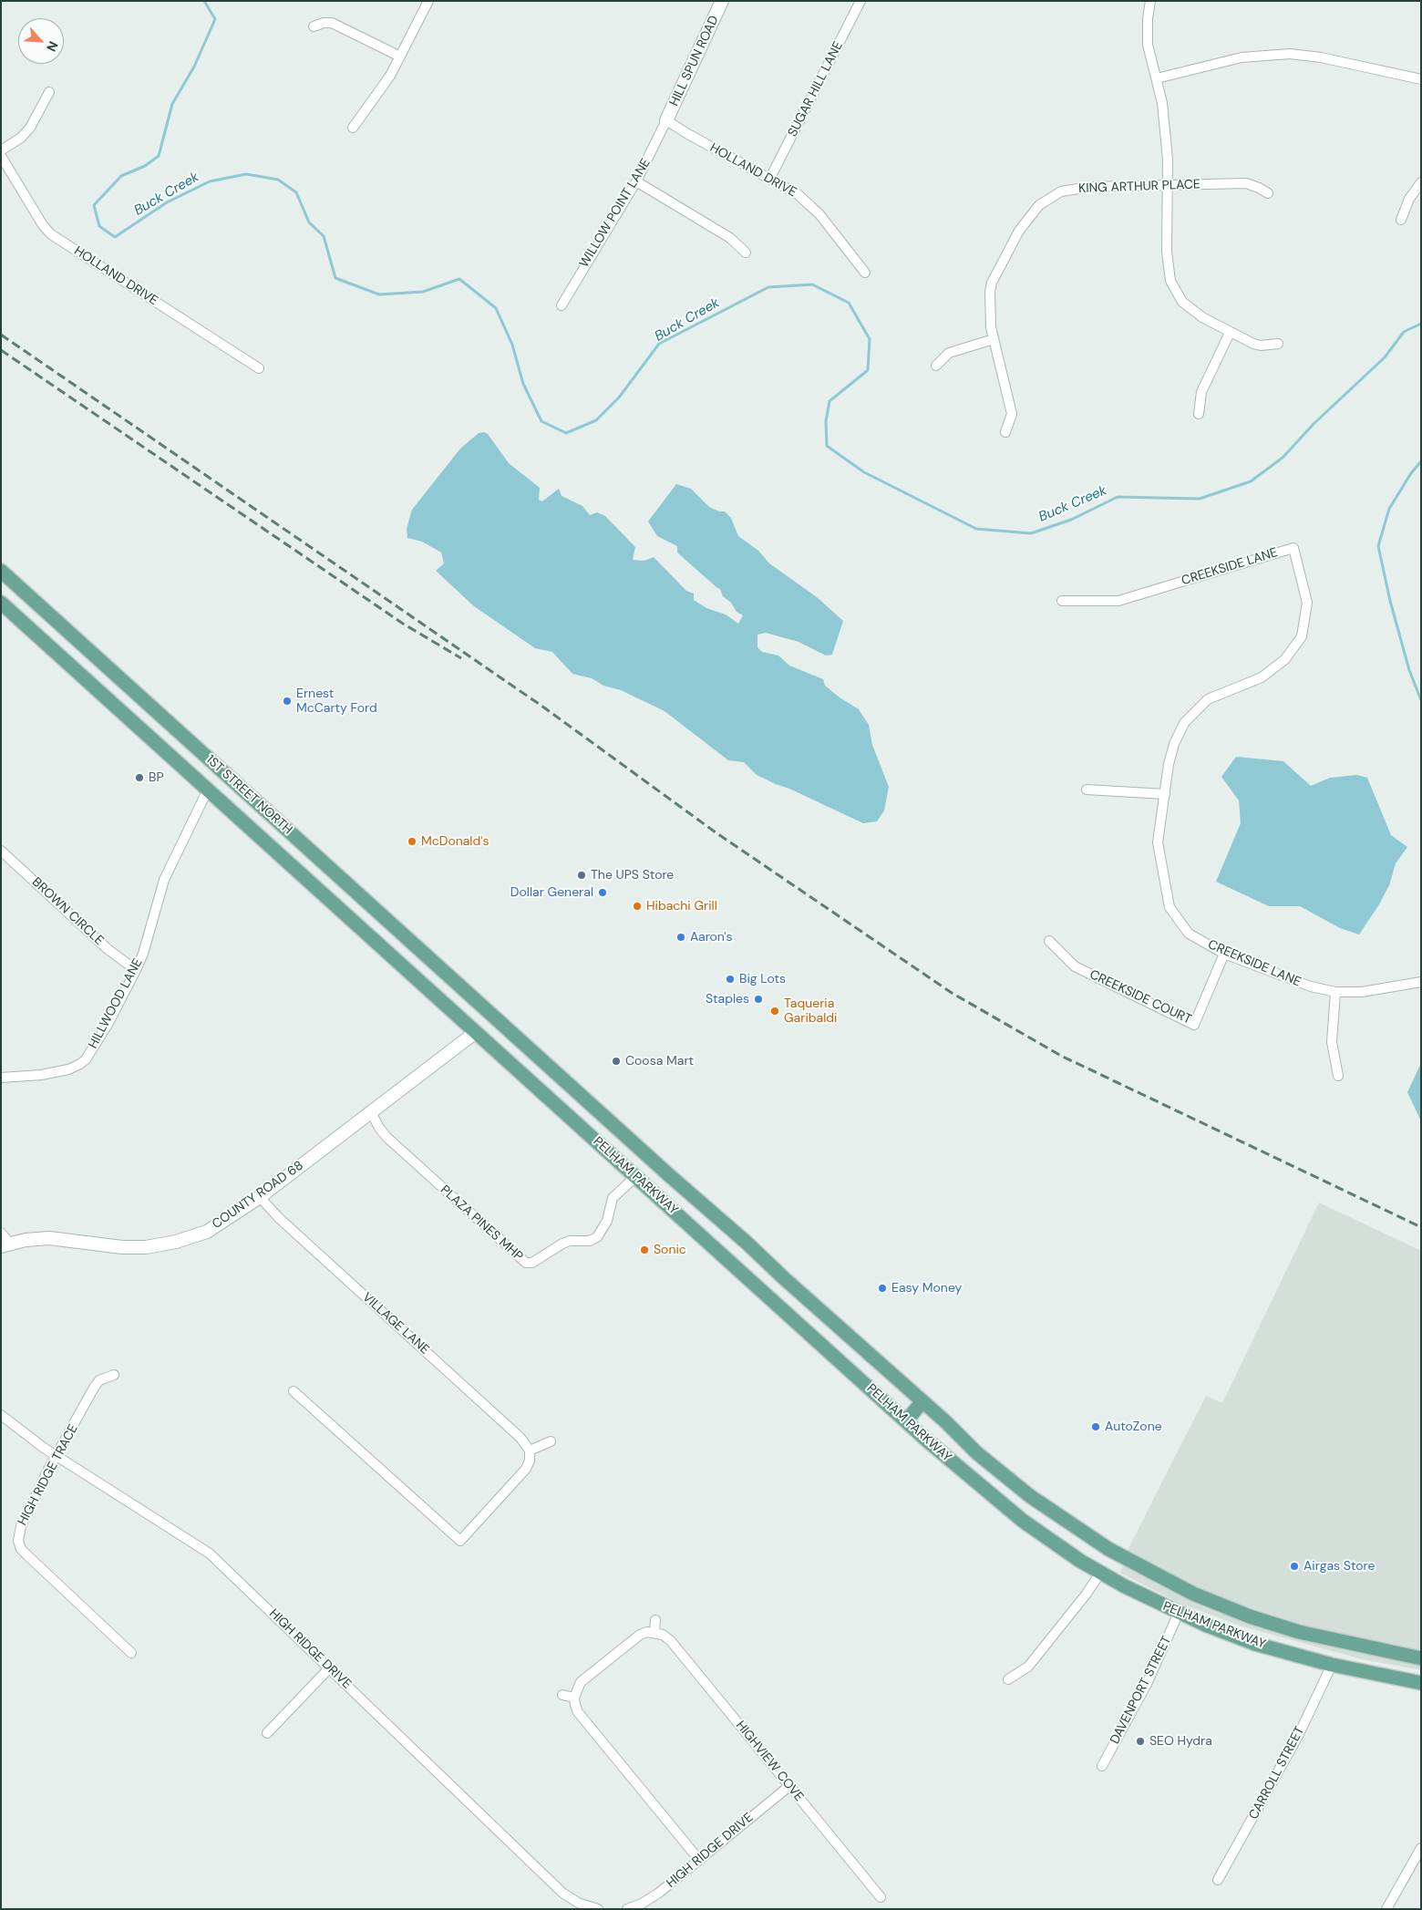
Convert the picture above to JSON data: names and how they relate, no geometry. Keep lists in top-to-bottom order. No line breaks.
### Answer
{"streets":{"main road":["1ST STREET NORTH","PELHAM PARKWAY"],"street":["HILL SPUN ROAD","SUGAR HILL LANE","HOLLAND DRIVE","KING ARTHUR PLACE","WILLOW POINT LANE","CREEKSIDE LANE","BROWN CIRCLE","CREEKSIDE COURT","HILLWOOD LANE","COUNTY ROAD 68","PLAZA PINES MHP","VILLAGE LANE","HIGH RIDGE TRACE","HIGH RIDGE DRIVE","DAVENPORT STREET","HIGHVIEW COVE","CARROLL STREET"]},"crossings":[["HILL SPUN ROAD","HOLLAND DRIVE"],["HILL SPUN ROAD","WILLOW POINT LANE"],["SUGAR HILL LANE","HOLLAND DRIVE"],["HOLLAND DRIVE","WILLOW POINT LANE"],["CREEKSIDE LANE","CREEKSIDE COURT"],["1ST STREET NORTH","HILLWOOD LANE"],["1ST STREET NORTH","PELHAM PARKWAY"],["1ST STREET NORTH","COUNTY ROAD 68"],["BROWN CIRCLE","HILLWOOD LANE"],["PELHAM PARKWAY","COUNTY ROAD 68"],["PELHAM PARKWAY","PLAZA PINES MHP"],["PELHAM PARKWAY","DAVENPORT STREET"],["PELHAM PARKWAY","CARROLL STREET"],["COUNTY ROAD 68","PLAZA PINES MHP"],["COUNTY ROAD 68","VILLAGE LANE"],["HIGH RIDGE TRACE","HIGH RIDGE DRIVE"],["HIGH RIDGE DRIVE","HIGHVIEW COVE"]],"water":["Buck Creek"],"places":["Ernest McCarty Ford","BP","McDonald's","The UPS Store","Dollar General","Hibachi Grill","Aaron's","Big Lots","Staples","Taqueria Garibaldi","Coosa Mart","Sonic","Easy Money","AutoZone","Airgas Store","SEO Hydra"],"north":"bottom right"}
